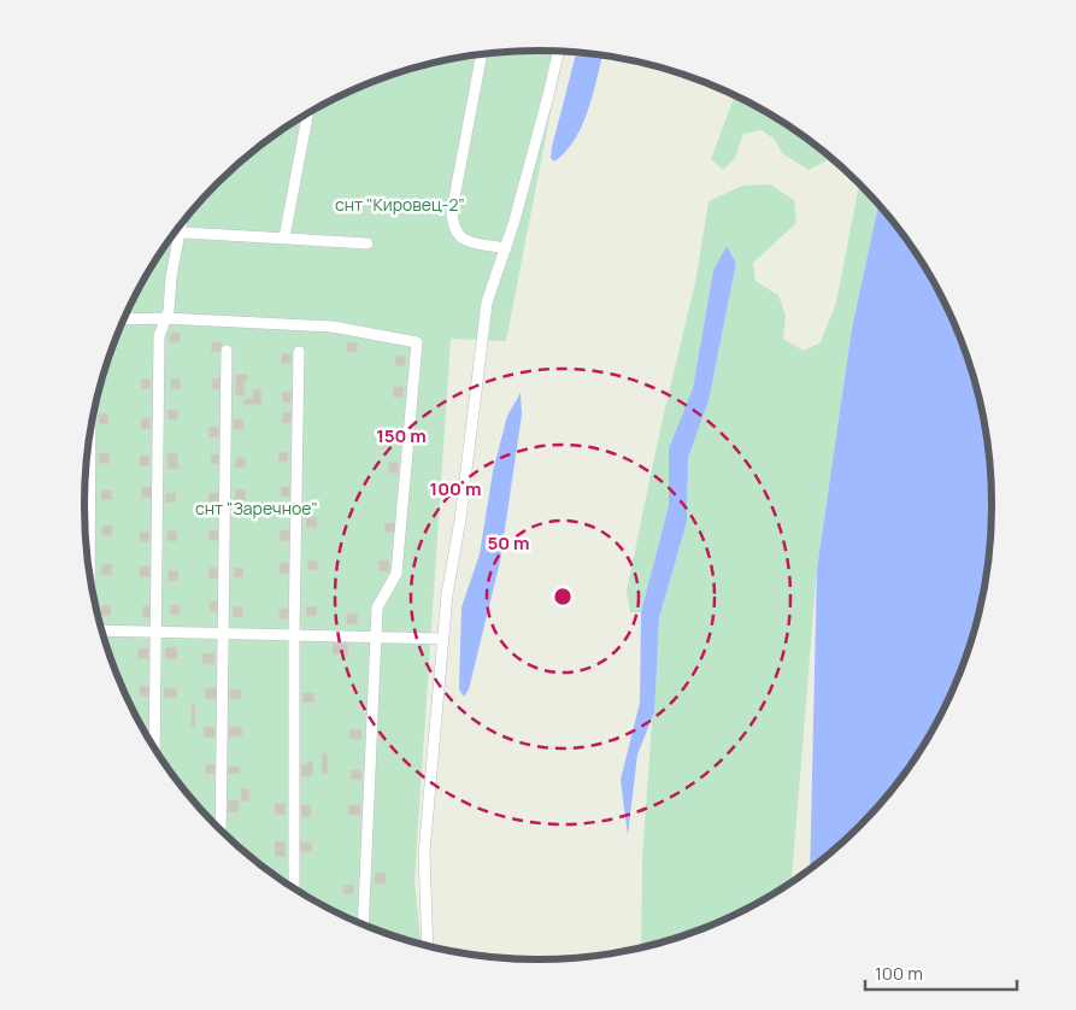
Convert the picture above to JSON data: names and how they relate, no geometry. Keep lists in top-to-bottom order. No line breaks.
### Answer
{"parks":["снт \"Кировец-2\"","снт \"Заречное\""],"scale_bar":"100 m","rings":["150 m","100 m","50 m"]}
